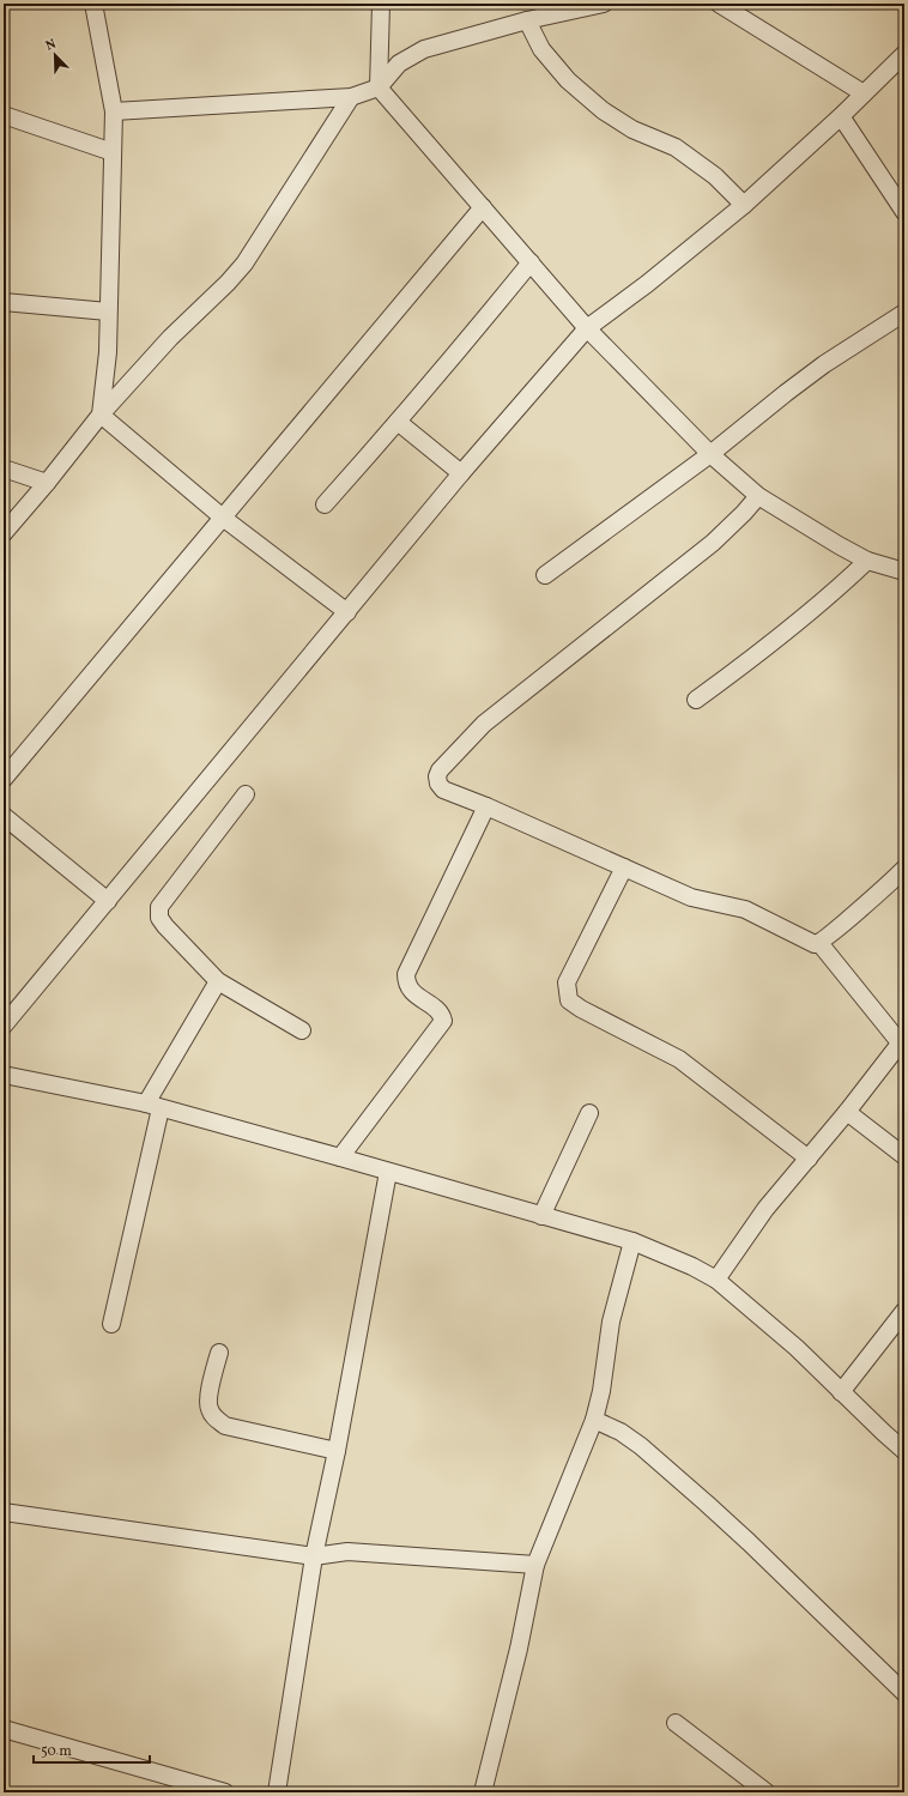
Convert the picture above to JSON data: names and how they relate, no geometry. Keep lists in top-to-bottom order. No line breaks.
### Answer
{"scale_bar":"50 m","north":"top left"}
